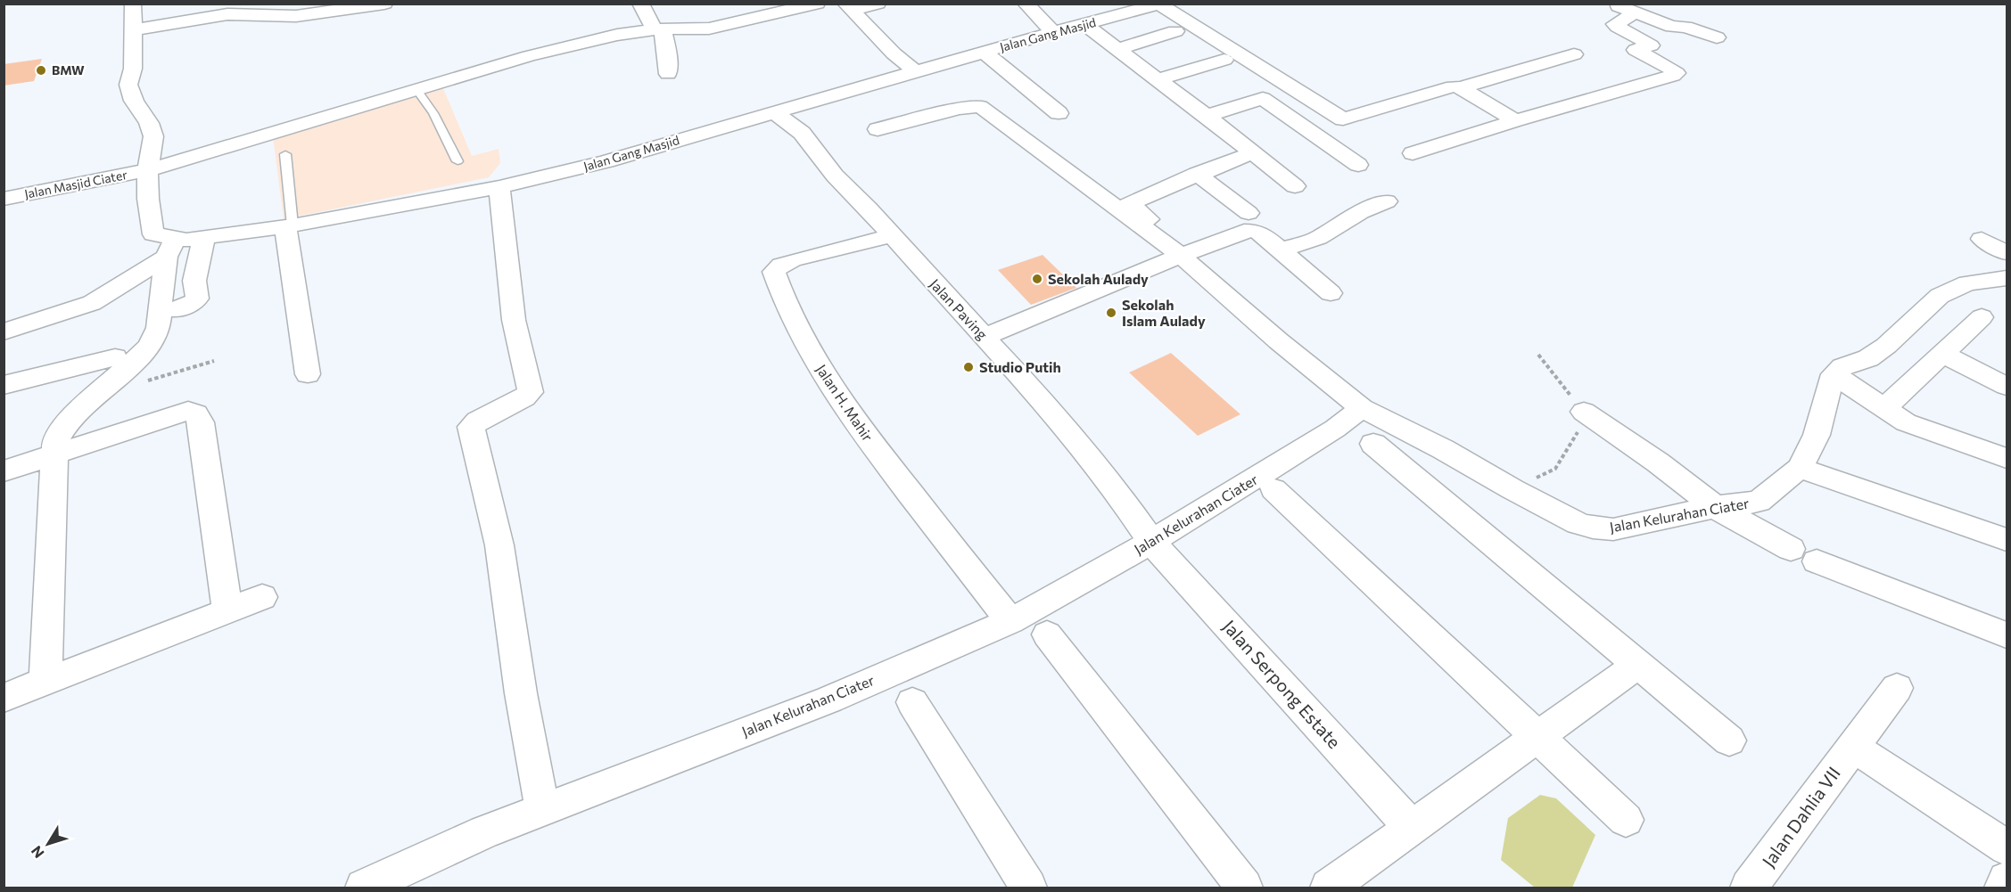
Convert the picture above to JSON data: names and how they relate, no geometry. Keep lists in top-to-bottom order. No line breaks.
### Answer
{"streets":{"street":["Jalan Gang Masjid","Jalan Masjid Ciater","Jalan Paving","Jalan H. Mahir","Jalan Kelurahan Ciater","Jalan Serpong Estate","Jalan Dahlia VII"]},"crossings":[["Jalan Gang Masjid","Jalan Masjid Ciater"],["Jalan Gang Masjid","Jalan Paving"],["Jalan Paving","Jalan H. Mahir"],["Jalan Paving","Jalan Kelurahan Ciater"],["Jalan Paving","Jalan Serpong Estate"],["Jalan H. Mahir","Jalan Kelurahan Ciater"],["Jalan Kelurahan Ciater","Jalan Serpong Estate"]],"places":["BMW","Sekolah Aulady","Sekolah Islam Aulady","Studio Putih"],"north":"bottom left"}
